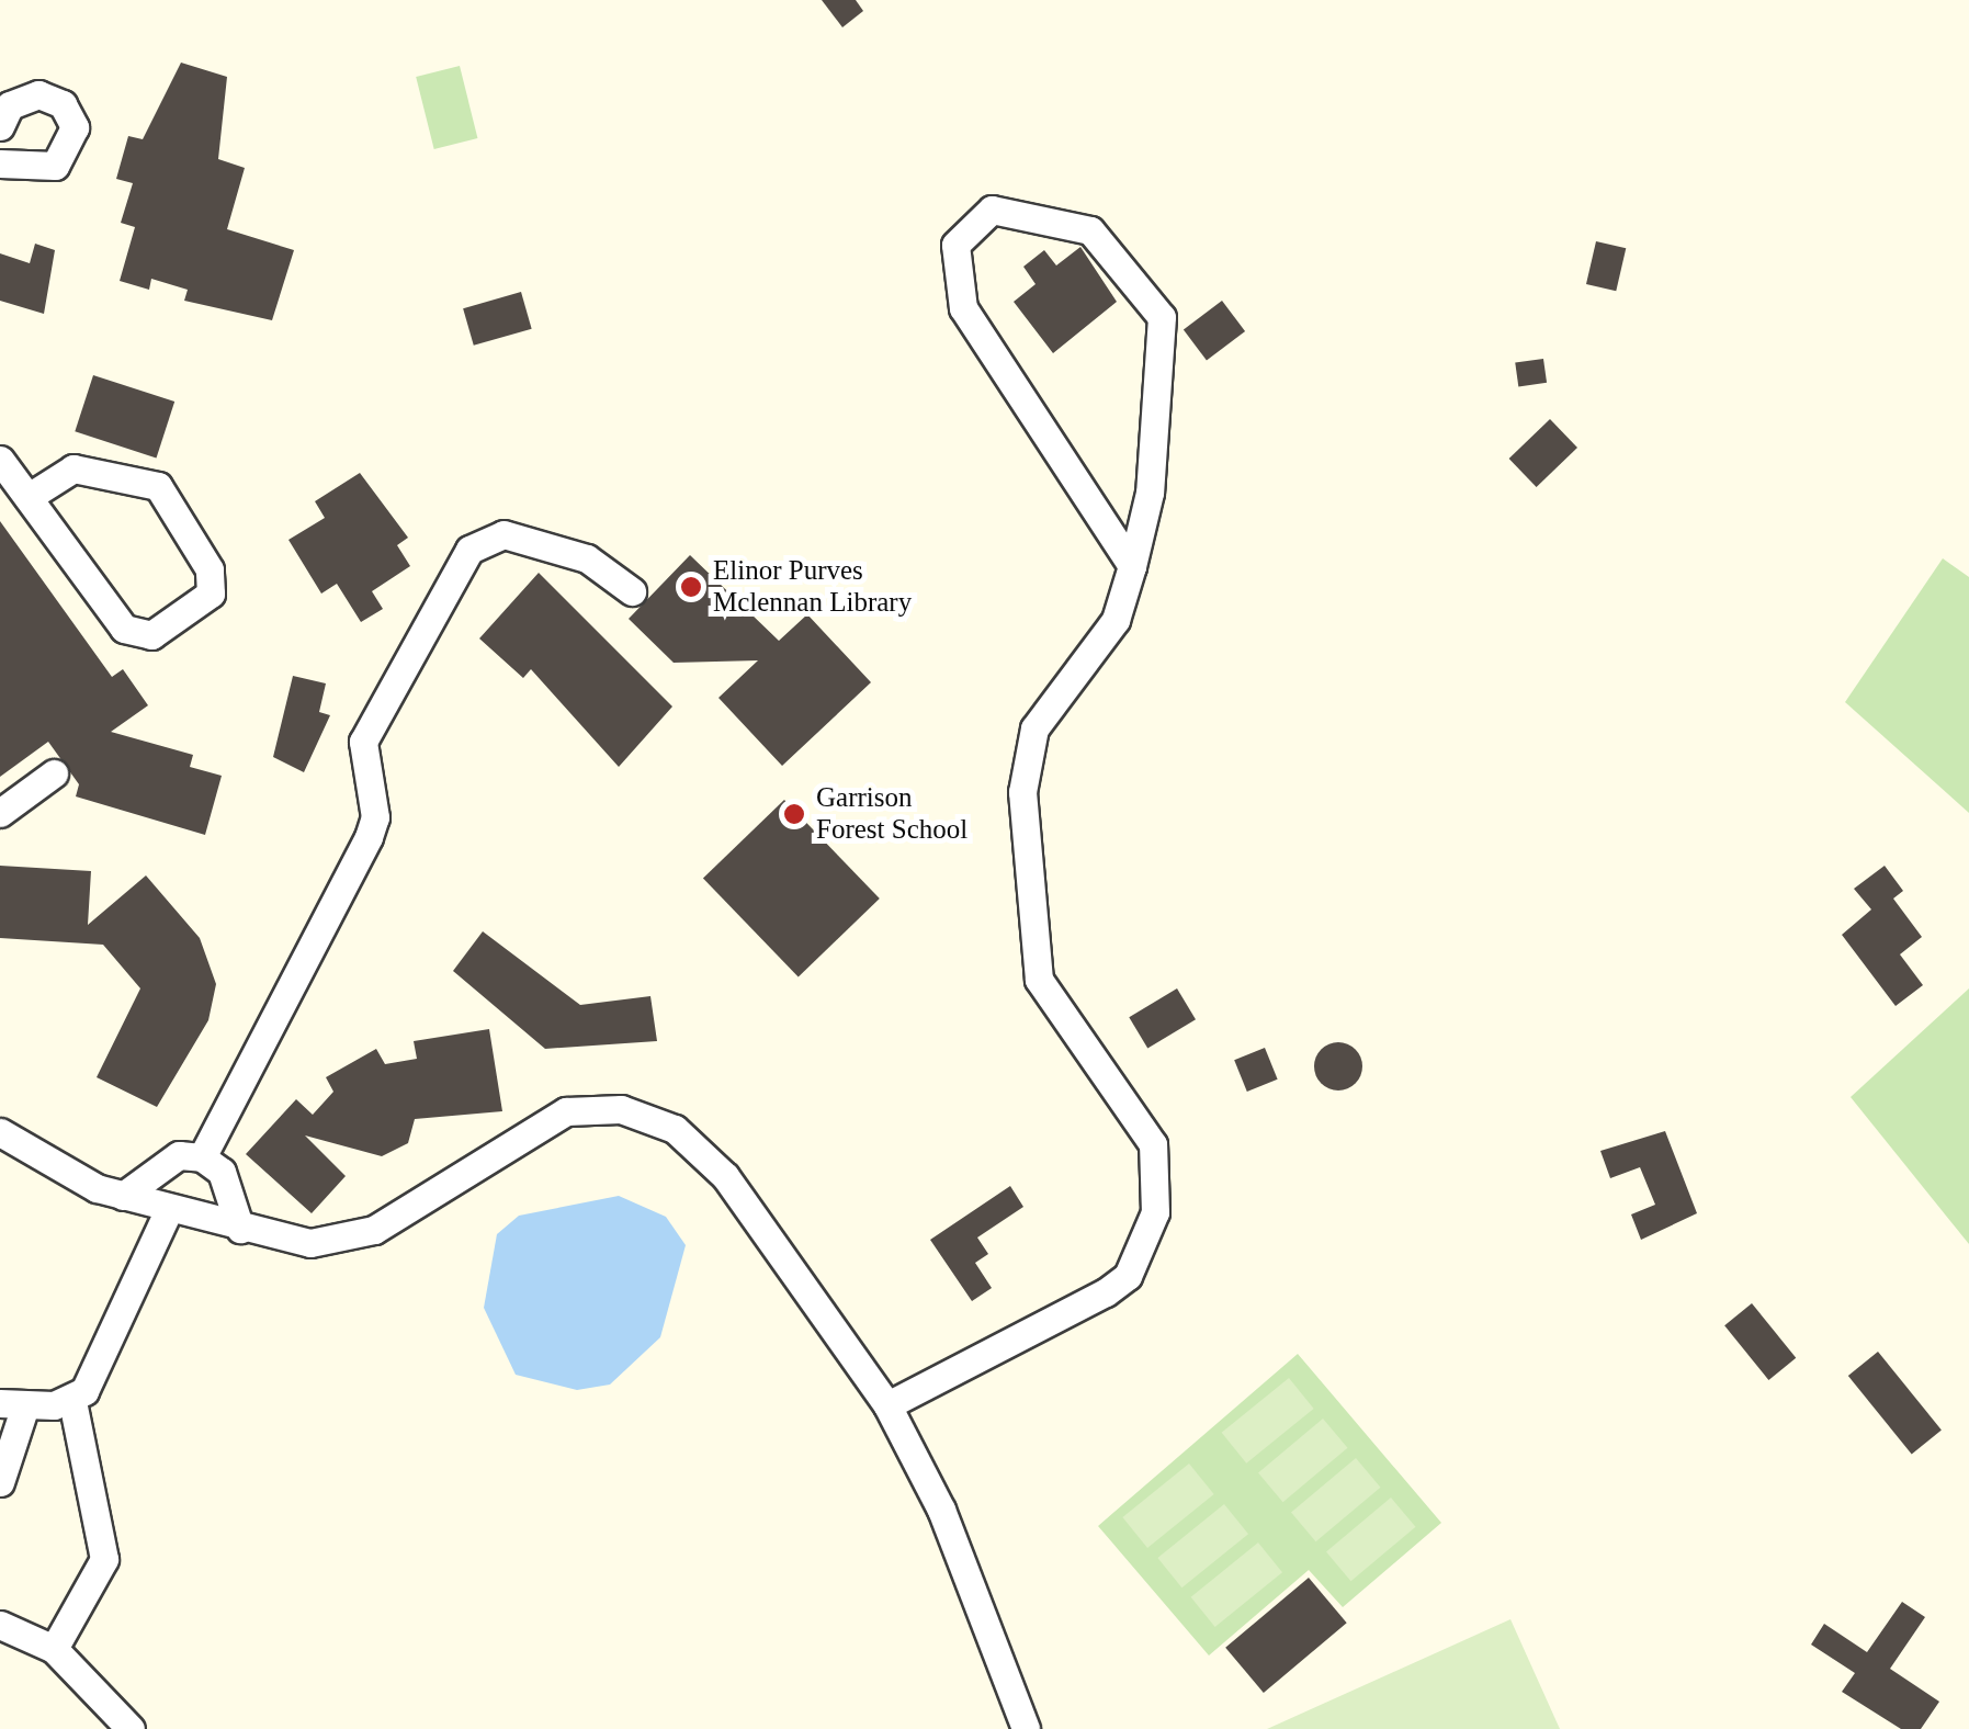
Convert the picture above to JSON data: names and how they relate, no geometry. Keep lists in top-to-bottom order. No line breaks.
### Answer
{"places":["Elinor Purves Mclennan Library","Garrison Forest School"]}
